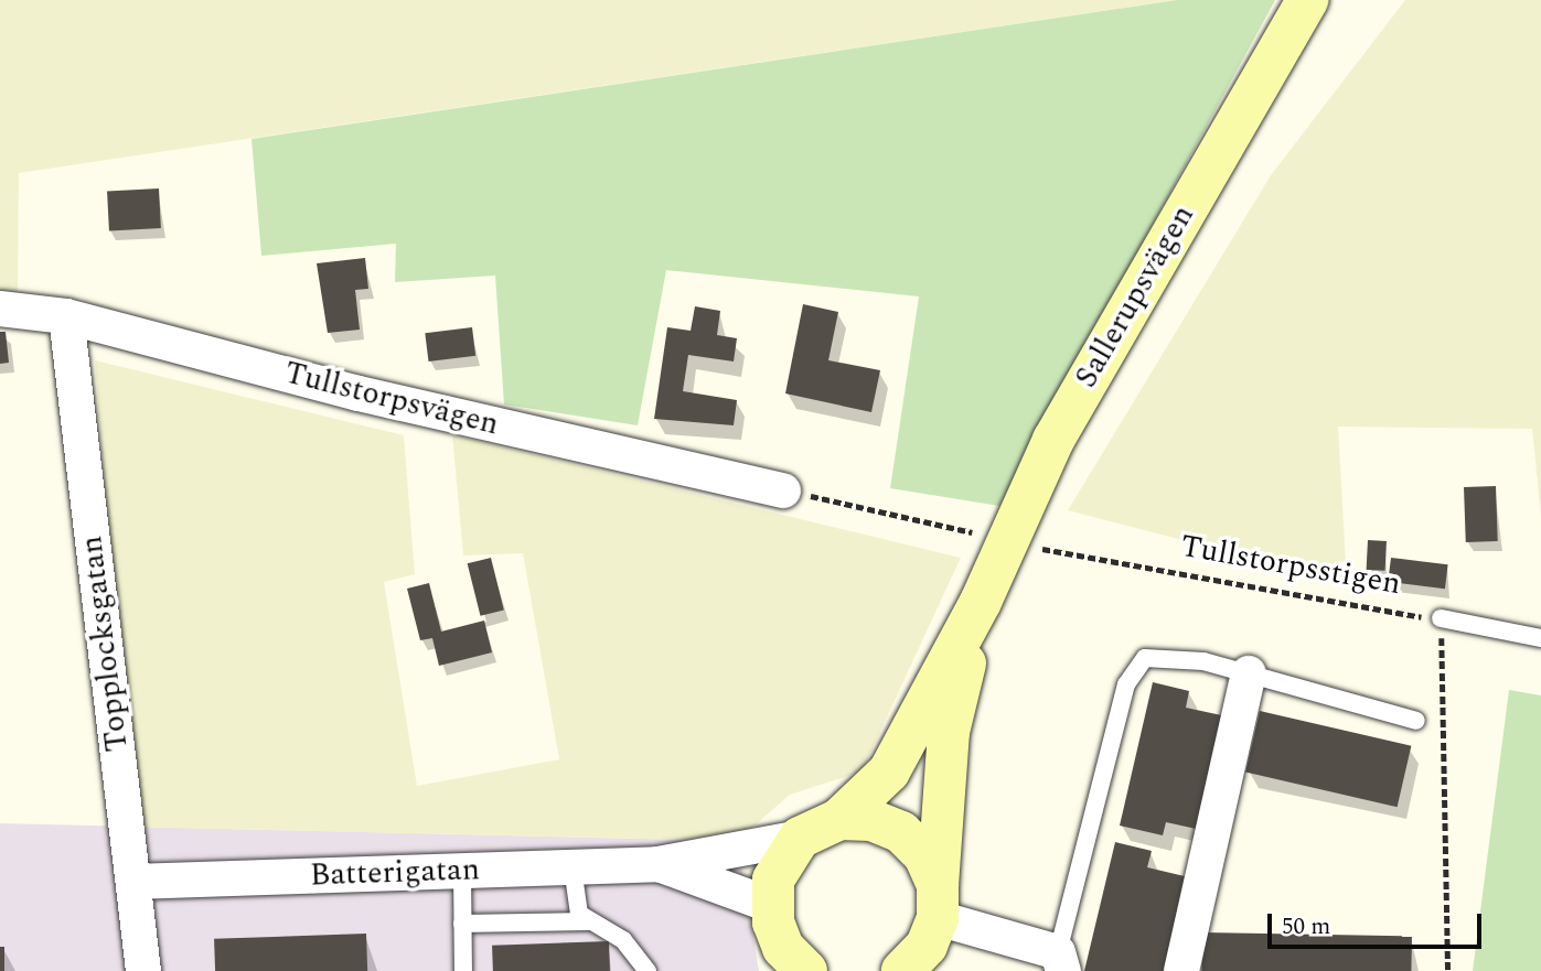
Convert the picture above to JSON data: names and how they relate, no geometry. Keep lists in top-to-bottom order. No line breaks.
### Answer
{"streets":{"main road":["Sallerupsvägen"],"street":["Tullstorpsvägen","Topplocksgatan","Batterigatan"],"lane":["Tullstorpsstigen"]},"crossings":[["Sallerupsvägen","Batterigatan"],["Tullstorpsvägen","Topplocksgatan"],["Topplocksgatan","Batterigatan"]],"scale_bar":"50 m"}
